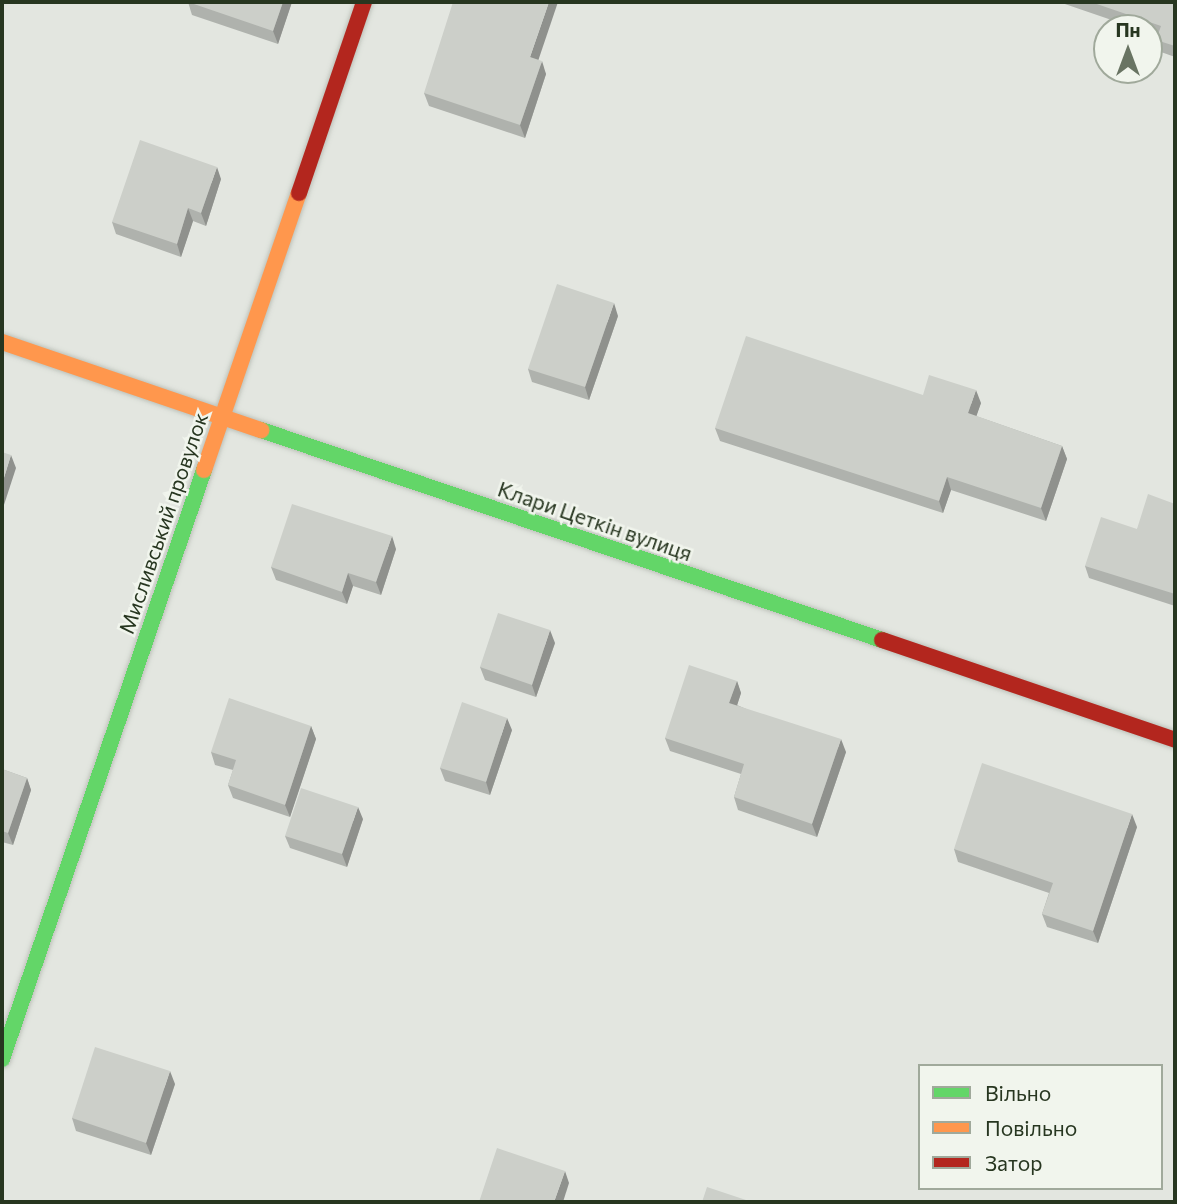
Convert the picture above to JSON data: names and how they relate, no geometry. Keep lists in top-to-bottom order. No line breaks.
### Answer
{"streets":{"street":["Клари Цеткін вулиця","Мисливський провулок"]},"crossings":[["Клари Цеткін вулиця","Мисливський провулок"]],"legend":["Вільно","Повільно","Затор"],"north":"top"}
